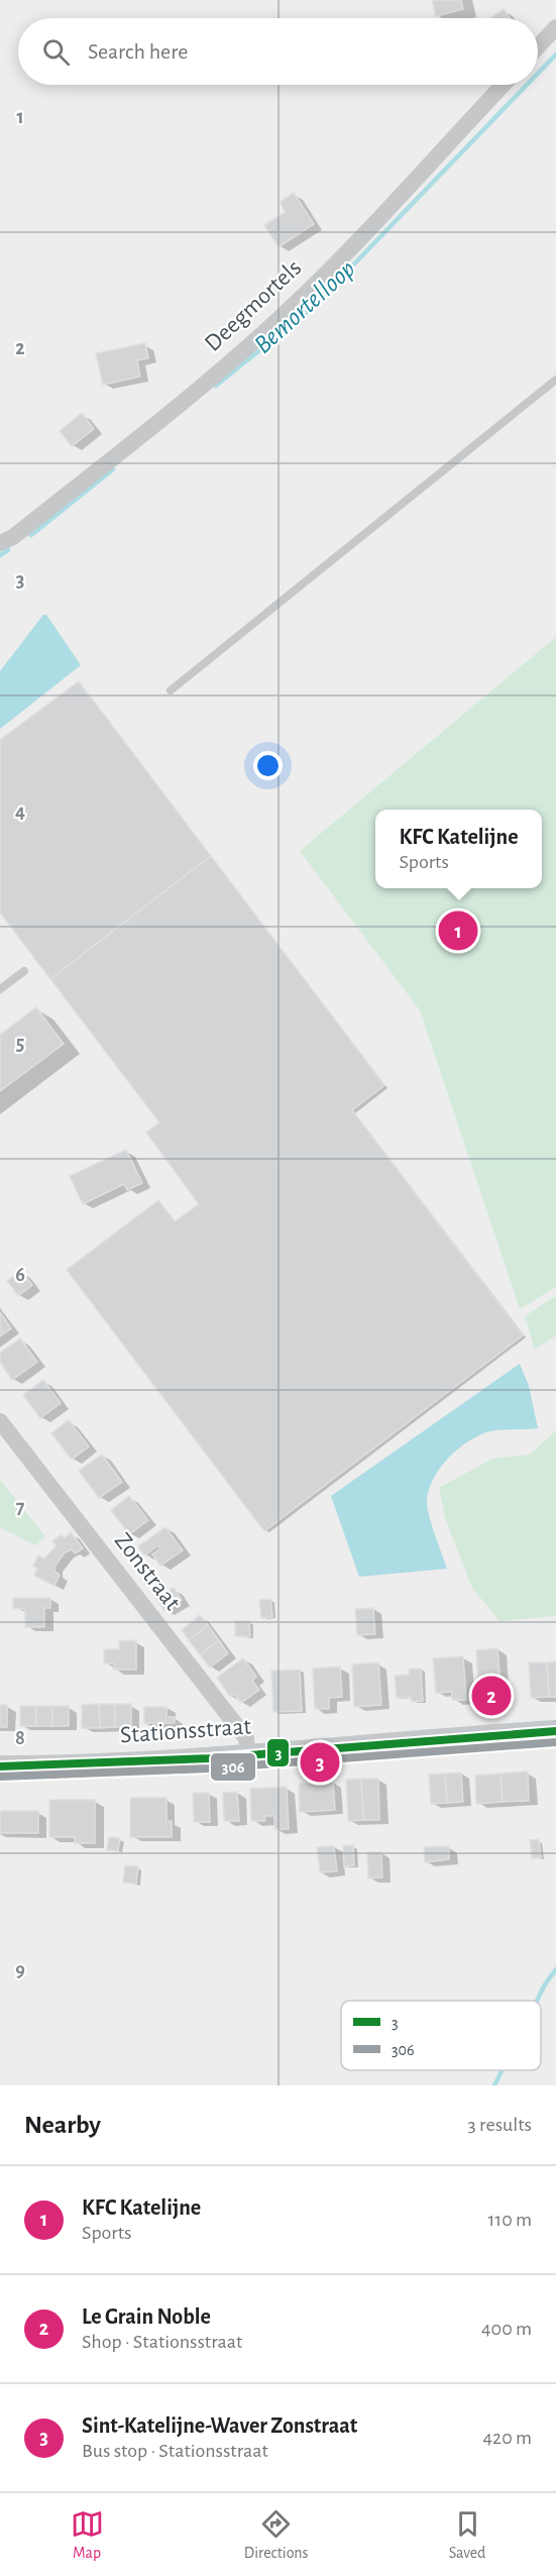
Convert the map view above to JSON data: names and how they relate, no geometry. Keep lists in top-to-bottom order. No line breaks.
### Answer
{"streets":{"street":["Deegmortels","Zonstraat","Stationsstraat"]},"crossings":[["Zonstraat","Stationsstraat"]],"water":["Bemortelloop"],"lines":["transit line 3","transit line 306"],"legend":["3","306"],"page":{"search":"Search here","popup":["KFC Katelijne","Sports"],"pins":["1","2","3"],"heading":["Nearby","3 results"],"list":[{"mark":"1","name":"KFC Katelijne","note":"Sports","value":"110 m"},{"mark":"2","name":"Le Grain Noble","note":"Shop · Stationsstraat","value":"400 m"},{"mark":"3","name":"Sint-Katelijne-Waver Zonstraat","note":"Bus stop · Stationsstraat","value":"420 m"}],"nav":["Map","Directions","Saved"]},"grid":{"rows":["1","2","3","4","5","6","7","8","9"]}}
